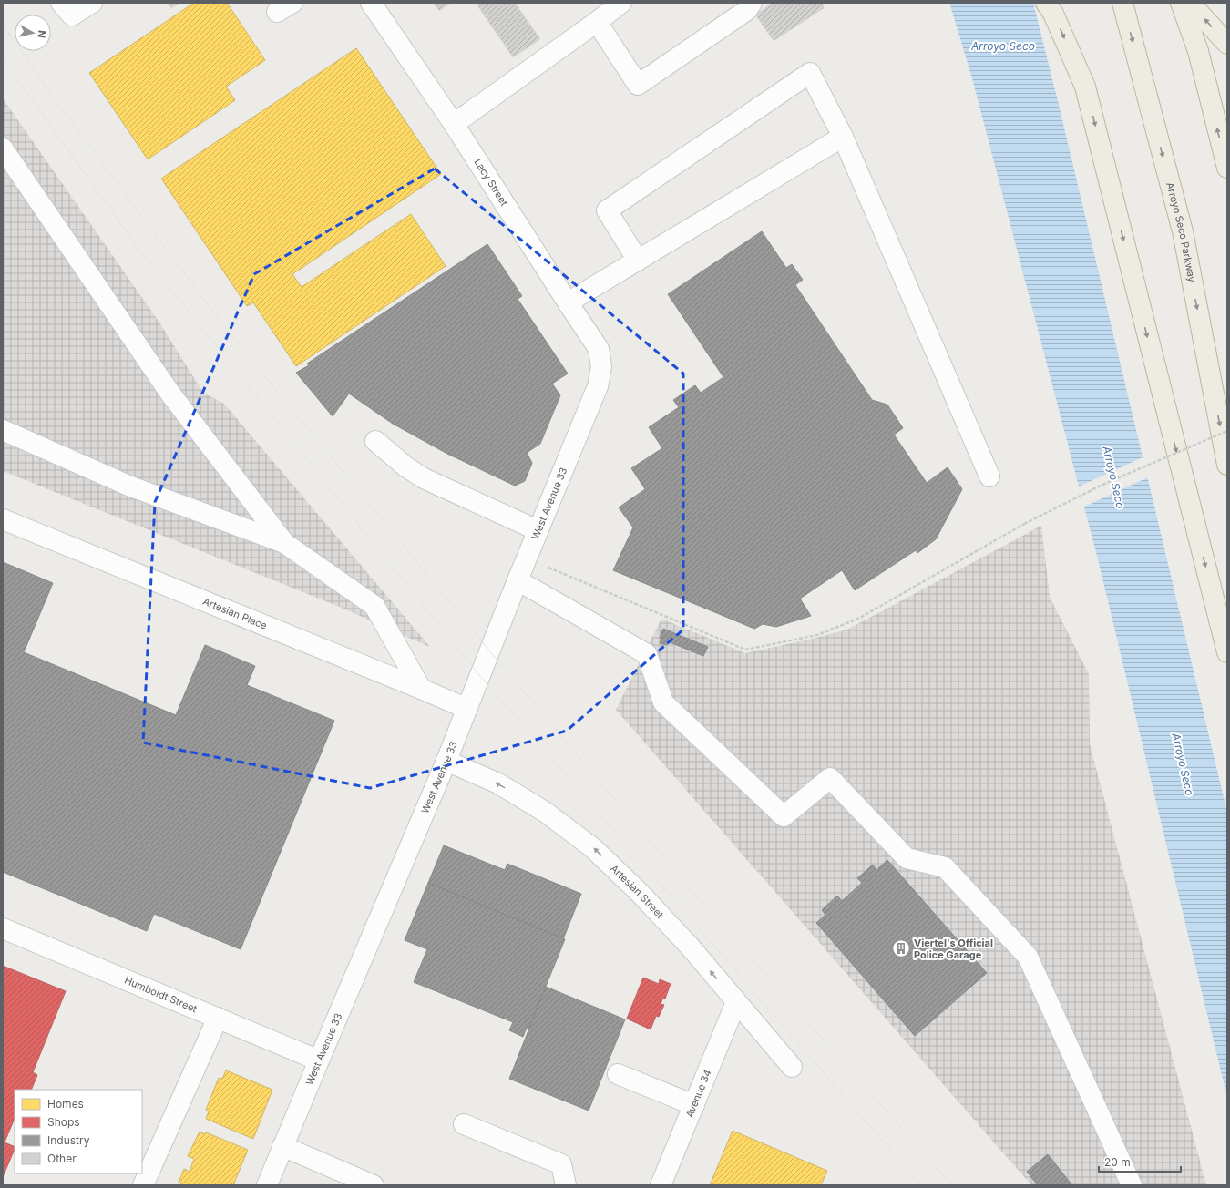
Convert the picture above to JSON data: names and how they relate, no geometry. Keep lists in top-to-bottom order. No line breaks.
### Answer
{"streets":{"highway":["Arroyo Seco Parkway"],"street":["Lacy Street","West Avenue 33","Artesian Place","Artesian Street","Humboldt Street","Avenue 34"]},"crossings":[["Lacy Street","West Avenue 33"],["West Avenue 33","Artesian Place"],["West Avenue 33","Artesian Street"],["West Avenue 33","Humboldt Street"],["Artesian Street","Avenue 34"]],"water":["Arroyo Seco"],"places":{"building":["Viertel's Official Police Garage"]},"legend":["Homes","Shops","Industry","Other"],"scale_bar":"20 m","north":"right"}
